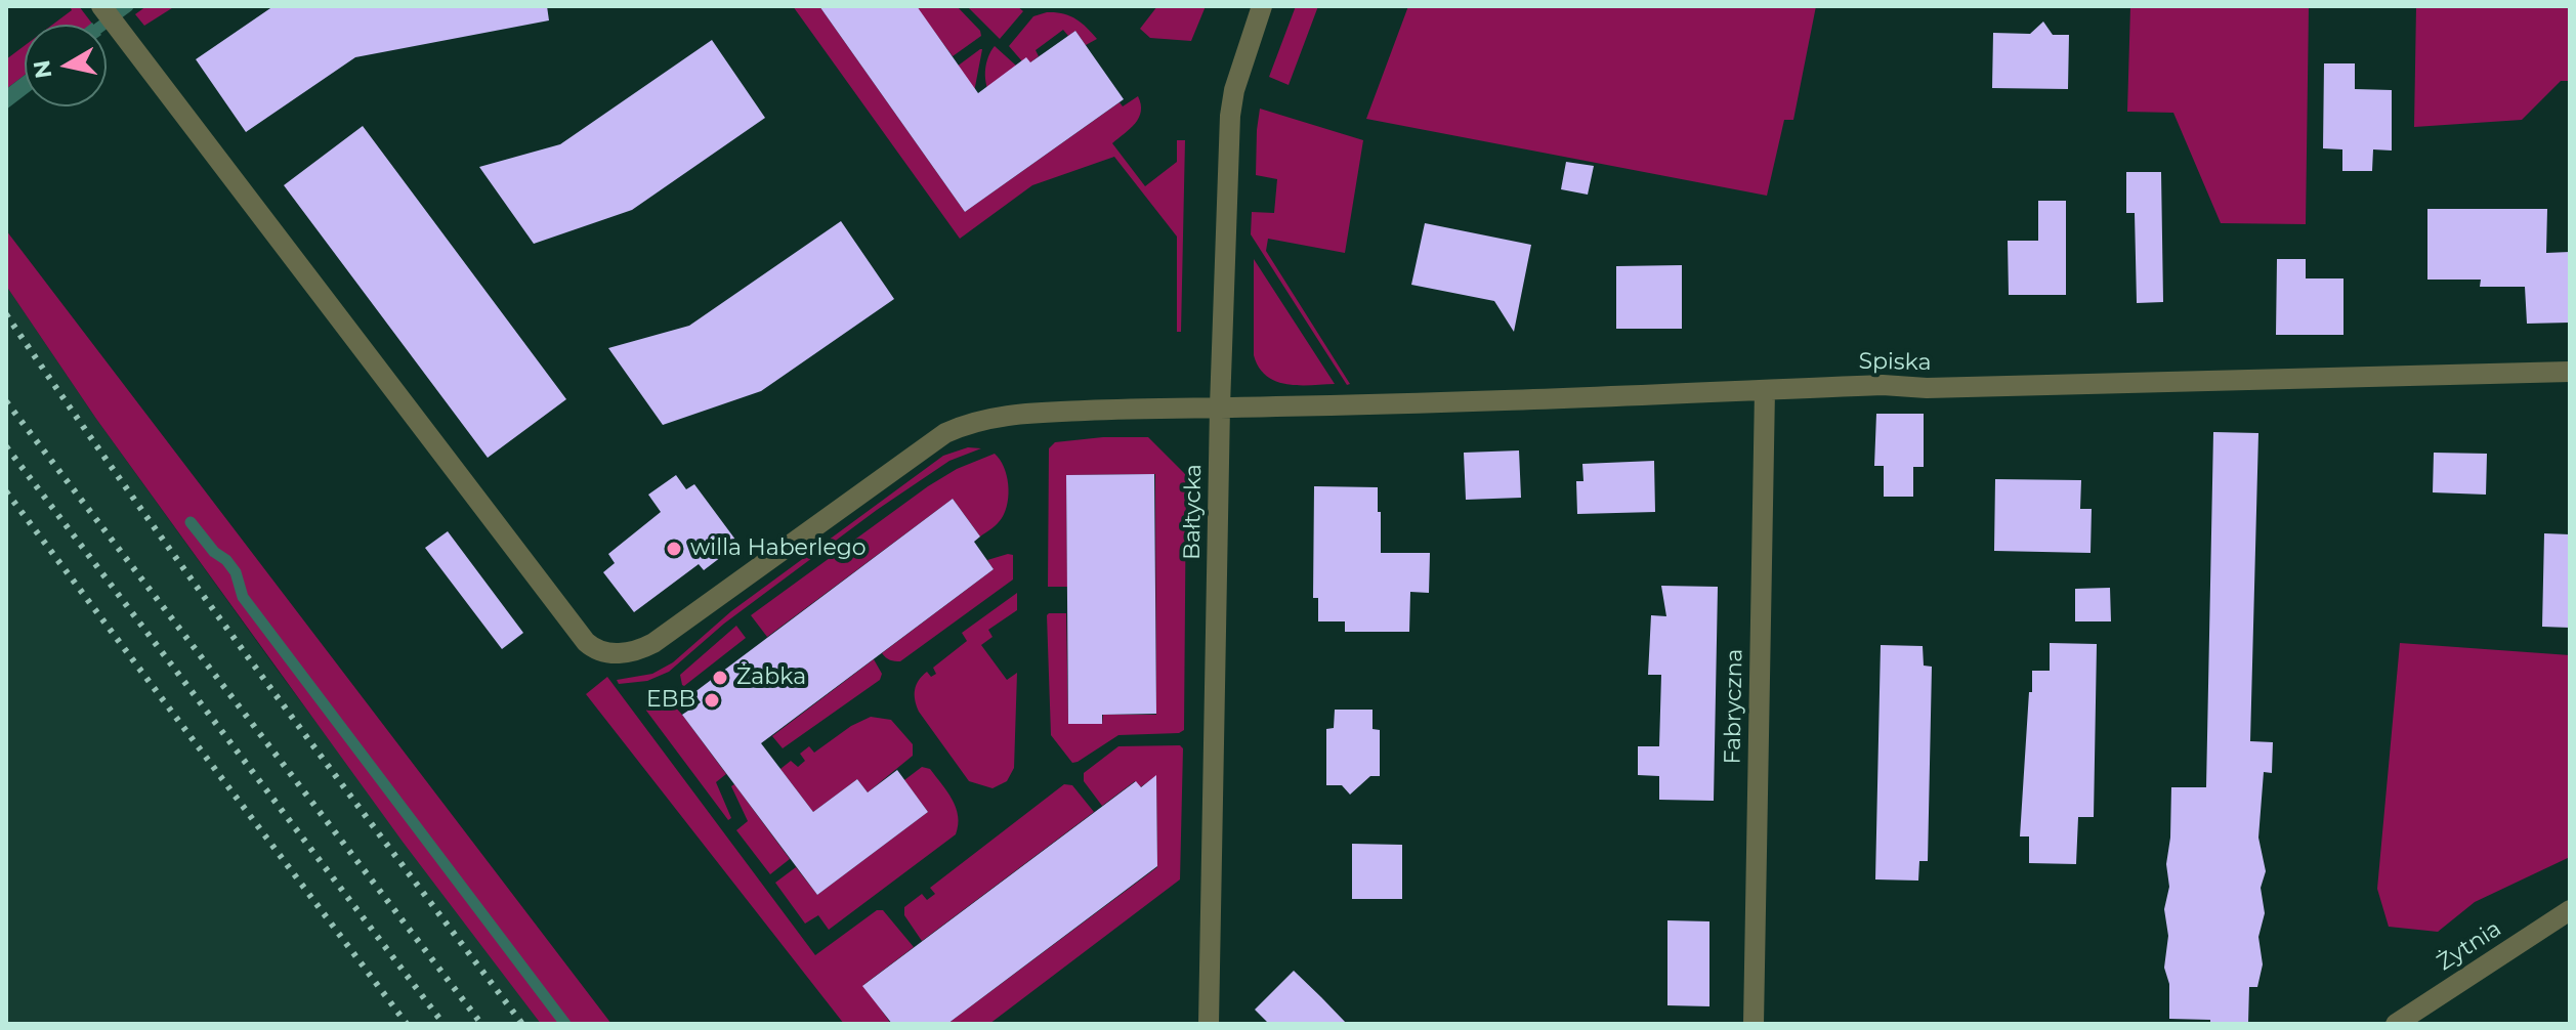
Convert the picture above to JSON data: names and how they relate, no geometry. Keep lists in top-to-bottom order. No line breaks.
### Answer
{"streets":{"street":["Spiska","Bałtycka","Fabryczna","Żytnia"]},"crossings":[["Spiska","Bałtycka"],["Spiska","Fabryczna"]],"places":["willa Haberlego","Żabka","EBB"],"north":"left"}
